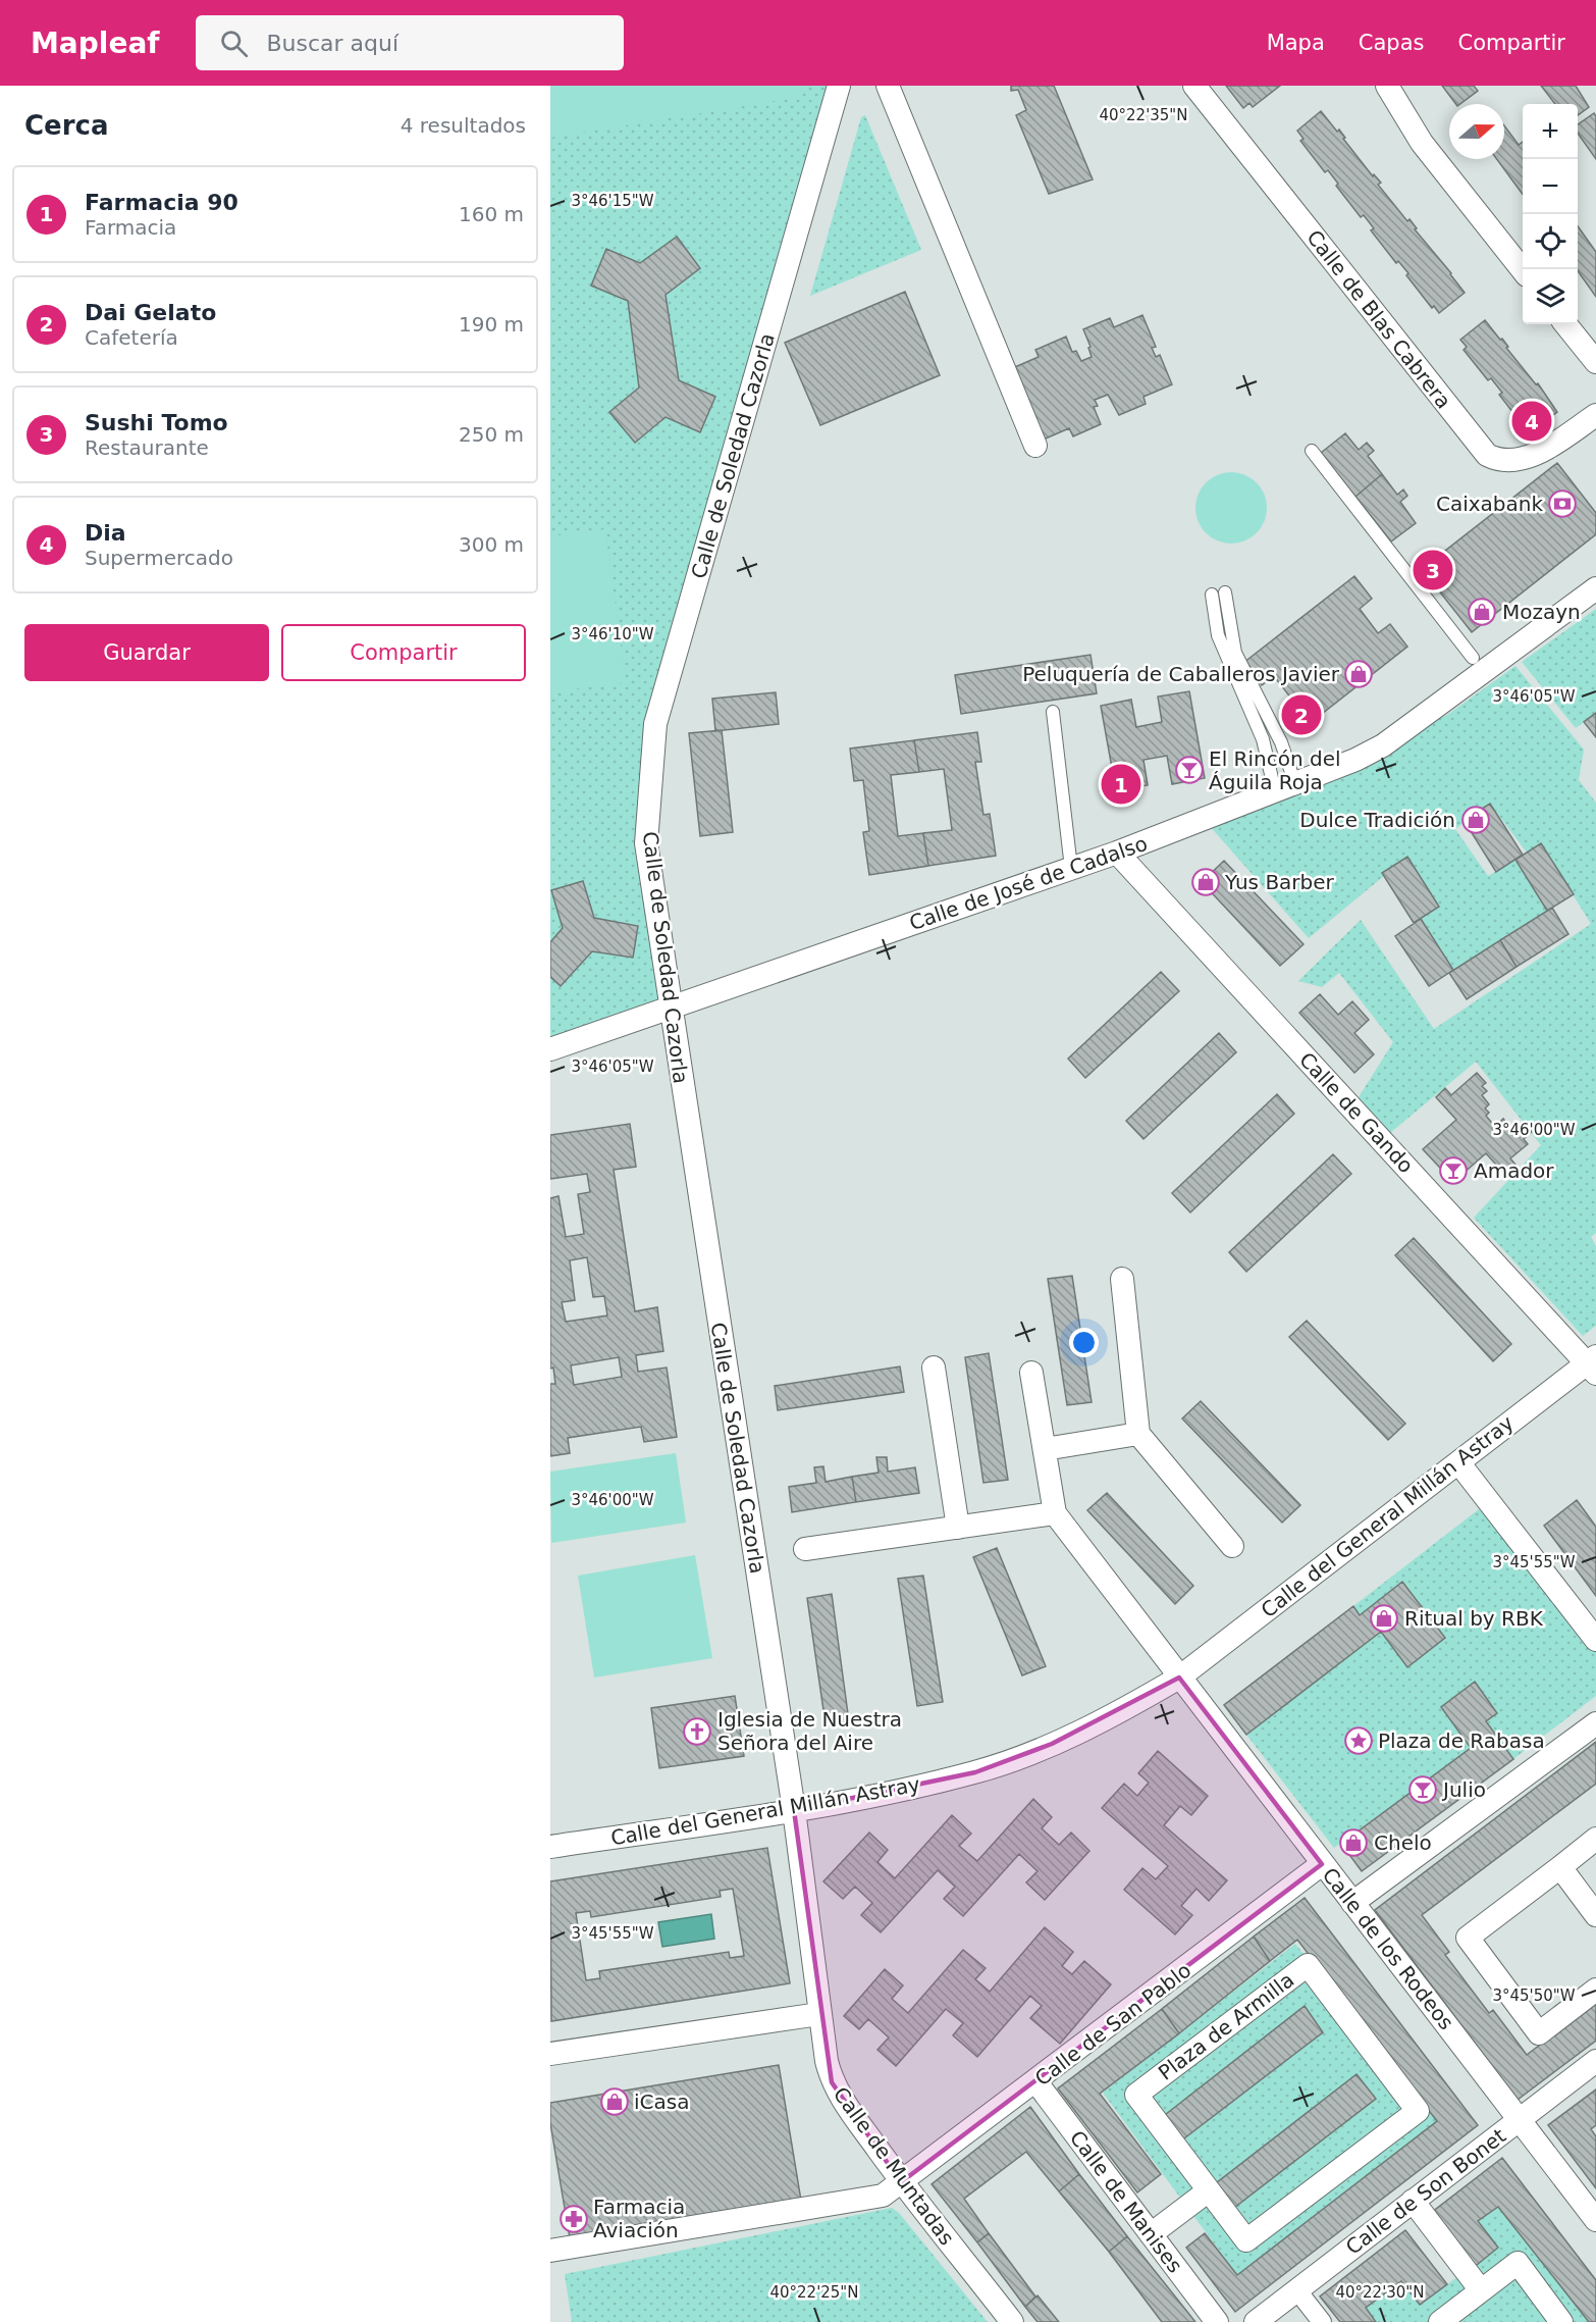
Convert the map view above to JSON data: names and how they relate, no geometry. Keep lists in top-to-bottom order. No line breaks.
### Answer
{"streets":{"street":["Calle de Blas Cabrera","Calle de Soledad Cazorla","Calle de José de Cadalso","Calle de Gando","Calle del General Millán Astray","Calle de los Rodeos","Calle de San Pablo","Plaza de Armilla","Calle de Muntadas","Calle de Son Bonet","Calle de Manises"]},"crossings":[["Calle de Soledad Cazorla","Calle de José de Cadalso"],["Calle de Soledad Cazorla","Calle del General Millán Astray"],["Calle de Soledad Cazorla","Calle de Muntadas"],["Calle de José de Cadalso","Calle de Gando"],["Calle de Gando","Calle del General Millán Astray"],["Calle del General Millán Astray","Calle de los Rodeos"],["Calle del General Millán Astray","Calle de Muntadas"],["Calle de los Rodeos","Calle de San Pablo"],["Calle de los Rodeos","Calle de Son Bonet"],["Calle de San Pablo","Calle de Muntadas"],["Calle de San Pablo","Calle de Manises"]],"places":{"bank":["Caixabank"],"shop":["Mozayn","Peluquería de Caballeros Javier","Dulce Tradición","Yus Barber","Ritual by RBK","Chelo","iCasa"],"bar":["El Rincón del Águila Roja","Amador","Julio"],"church":["Iglesia de Nuestra Señora del Aire"],"place":["Plaza de Rabasa"],"pharmacy":["Farmacia Aviación"]},"north":"right","page":{"header":"Mapleaf","search":"Buscar aquí","nav":["Mapa","Capas","Compartir"],"heading":["Cerca","4 resultados"],"map_buttons":["+","−"],"list":[{"mark":"1","name":"Farmacia 90","note":"Farmacia","value":"160 m"},{"mark":"2","name":"Dai Gelato","note":"Cafetería","value":"190 m"},{"mark":"3","name":"Sushi Tomo","note":"Restaurante","value":"250 m"},{"mark":"4","name":"Dia","note":"Supermercado","value":"300 m"}],"pins":["4","3","2","1"],"buttons":["Guardar","Compartir"]},"coordinates":["40°22'35\"N","3°46'15\"W","3°46'10\"W","3°46'05\"W","3°46'00\"W","3°45'55\"W","3°45'50\"W","40°22'25\"N","40°22'30\"N"]}
